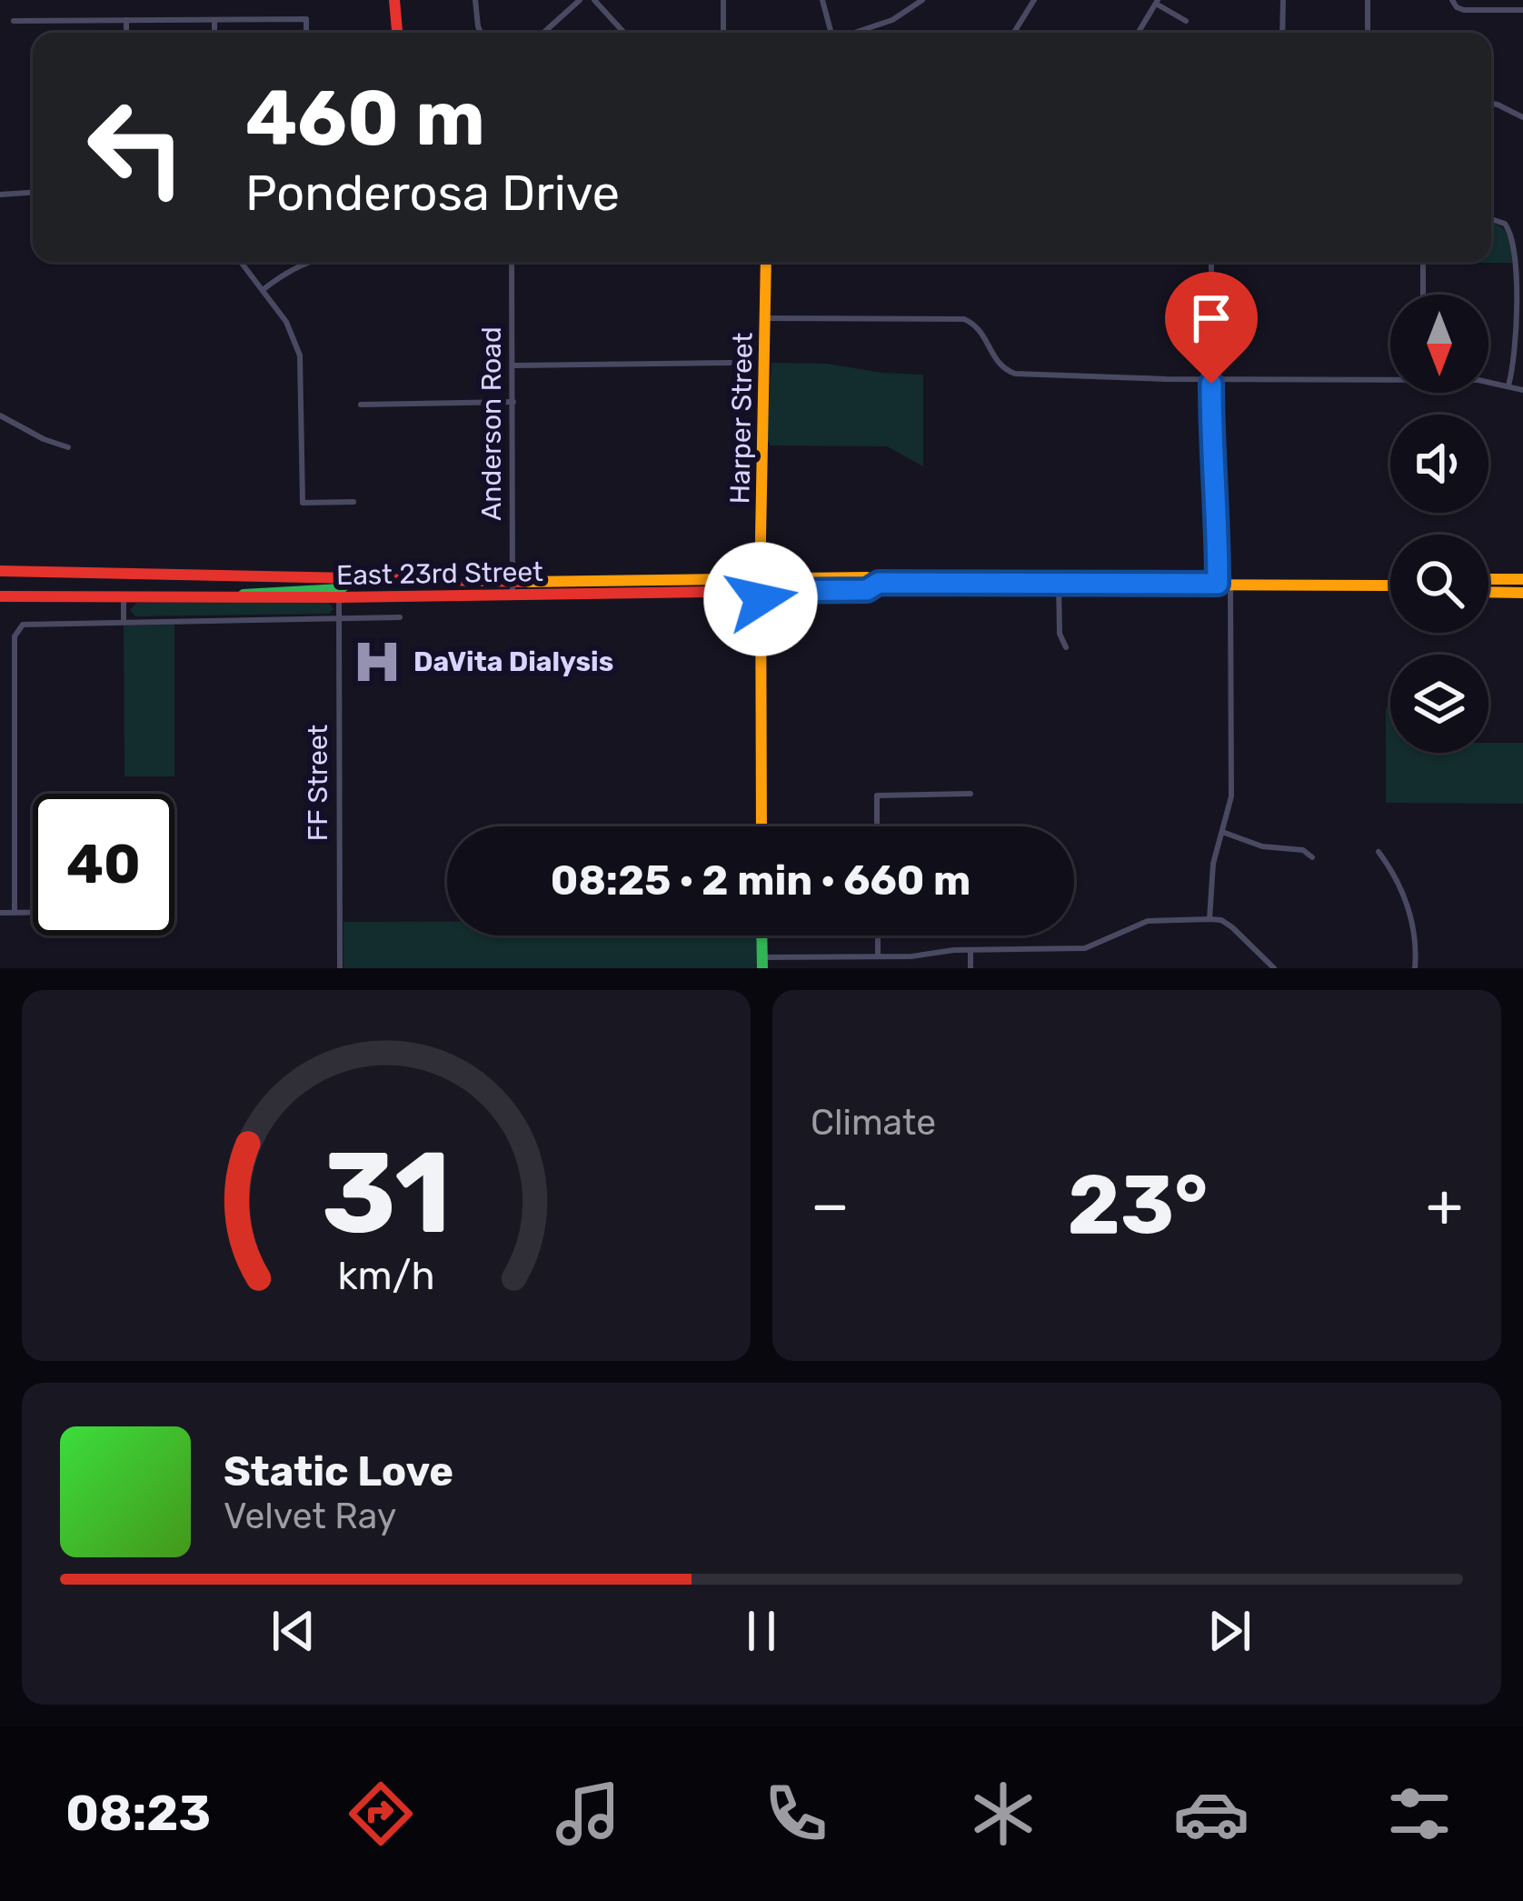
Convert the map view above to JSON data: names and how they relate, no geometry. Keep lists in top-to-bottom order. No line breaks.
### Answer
{"streets":{"main road":["Harper Street","East 23rd Street"],"street":["Anderson Road","FF Street"]},"crossings":[["Harper Street","East 23rd Street"],["Anderson Road","East 23rd Street"],["East 23rd Street","FF Street"]],"places":{"hospital":["DaVita Dialysis"]},"north":"bottom","page":{"turn":["460 m","Ponderosa Drive"],"limit":"40","trip":"08:25 · 2 min · 660 m","tile":"Climate","heat":["−","23°","+"],"song":["Static Love","Velvet Ray"],"tabs":"08:23","gauge":["31","km/h"]}}
